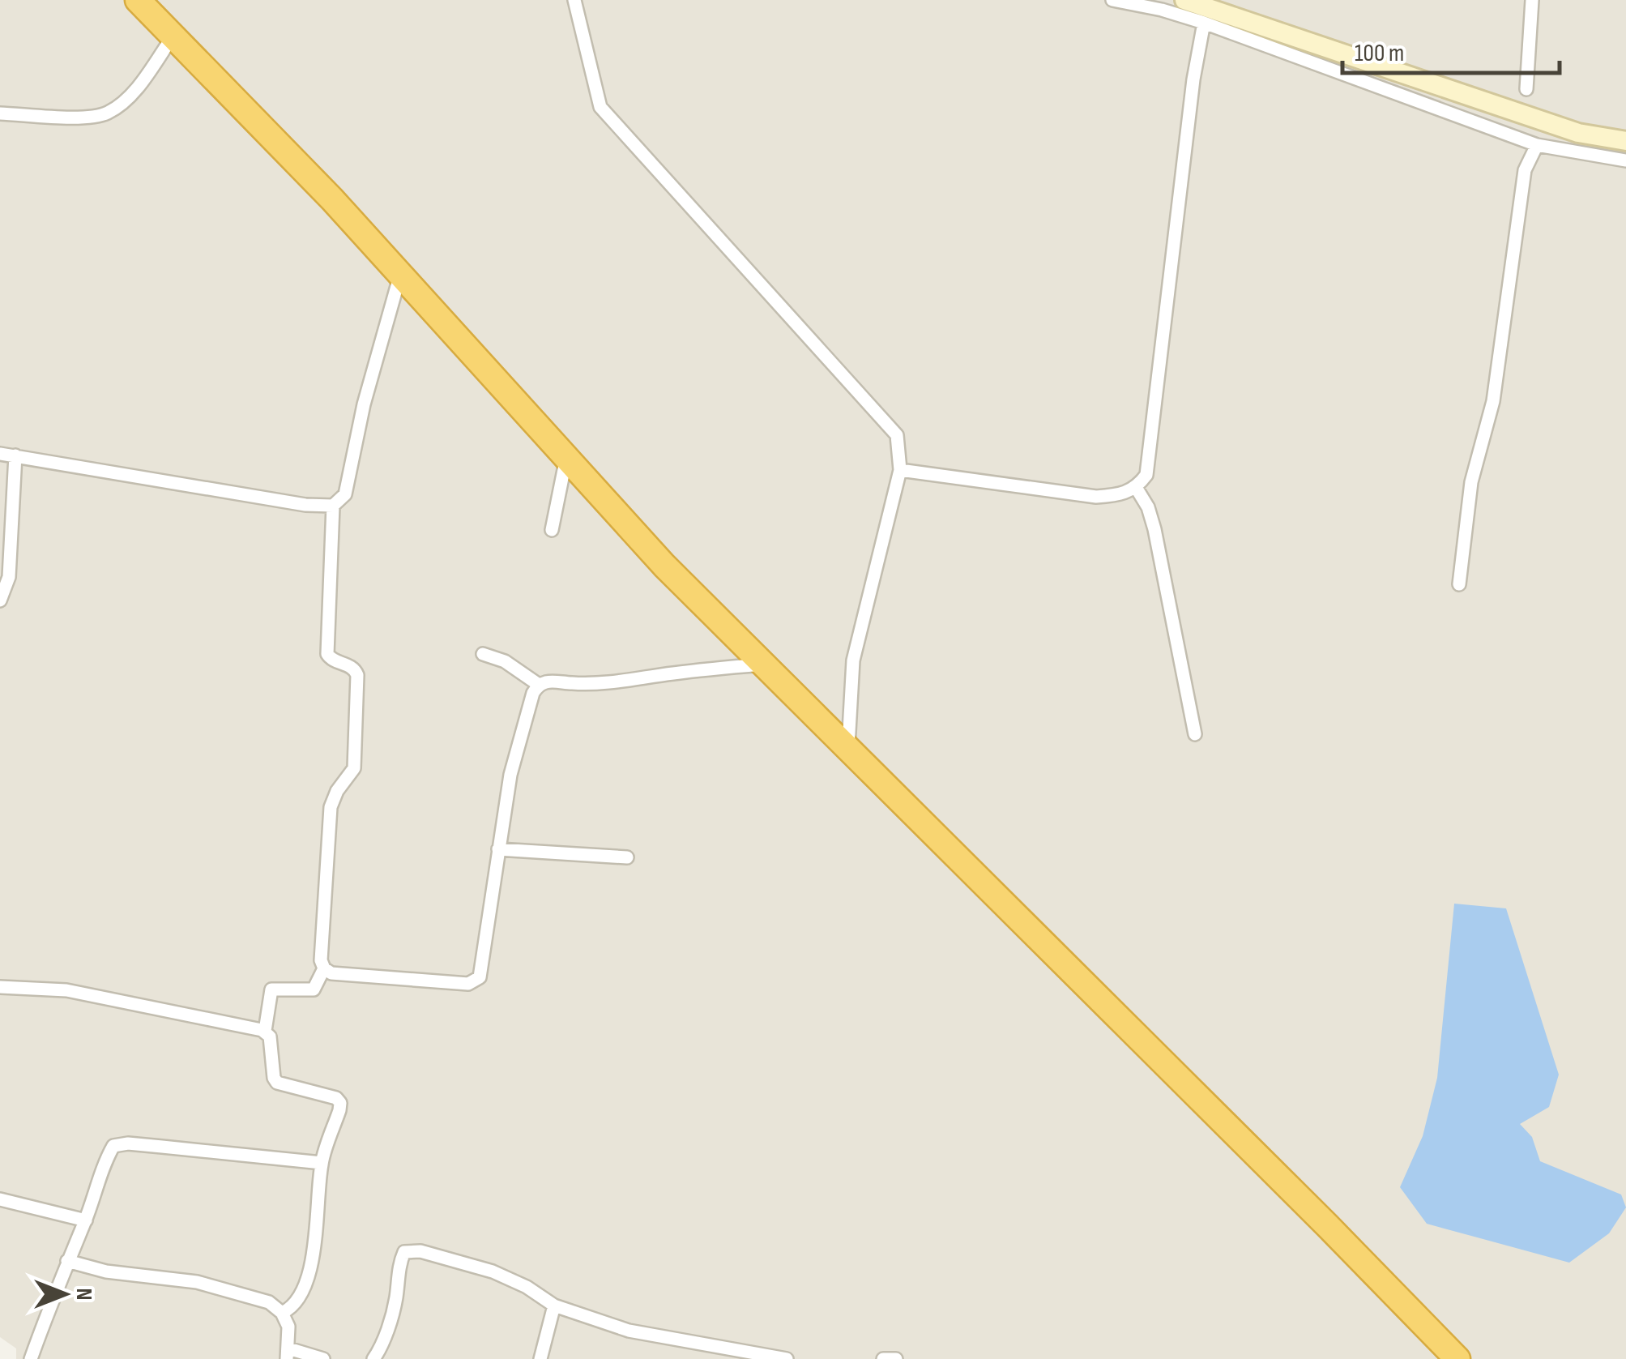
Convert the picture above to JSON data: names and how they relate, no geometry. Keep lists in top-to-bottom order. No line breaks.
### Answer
{"scale_bar":"100 m","north":"right"}
